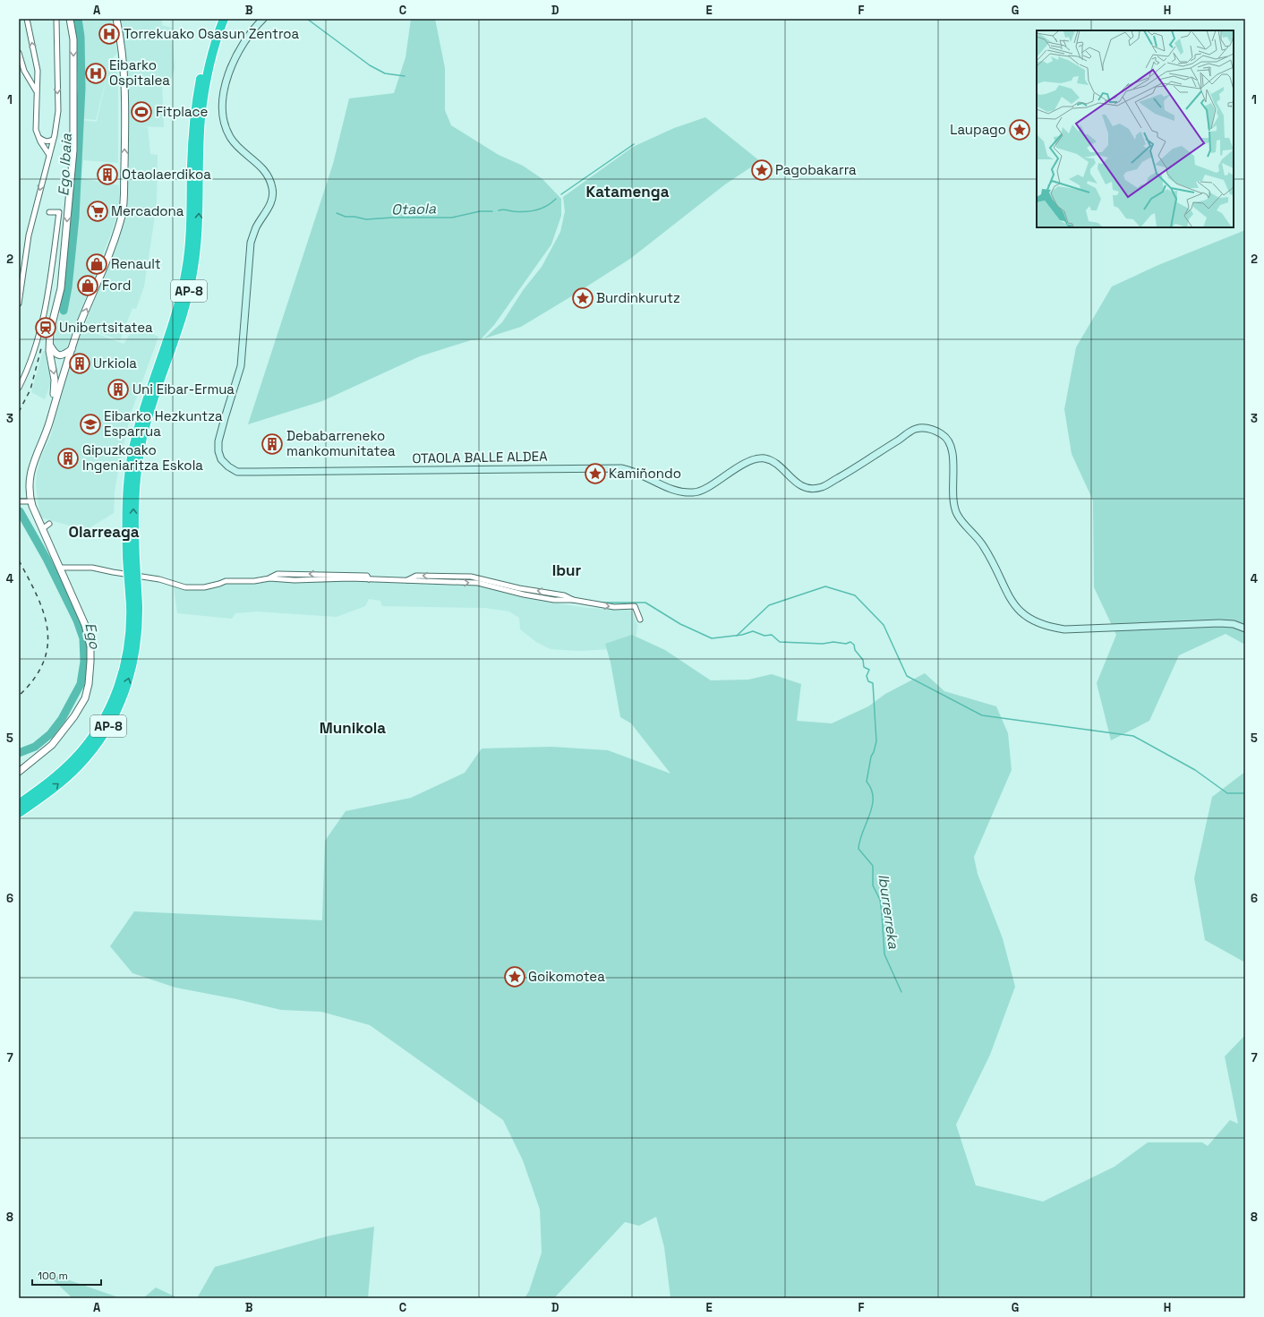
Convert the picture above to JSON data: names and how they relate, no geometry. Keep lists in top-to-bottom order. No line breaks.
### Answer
{"streets":{"highway":["AP-8"],"main road":["OTAOLA BALLE ALDEA"]},"districts":["Katamenga","Olarreaga","Ibur","Munikola"],"water":["Ego Ibaia","Otaola","Ego","Iburrerreka"],"places":{"hospital":["Torrekuako Osasun Zentroa","Eibarko Ospitalea"],"sports":["Fitplace"],"place":["Laupago","Pagobakarra","Burdinkurutz","Kamiñondo","Goikomotea"],"building":["Otaolaerdikoa","Urkiola","Uni Eibar-Ermua","Debabarreneko mankomunitatea","Gipuzkoako Ingeniaritza Eskola"],"supermarket":["Mercadona"],"shop":["Renault","Ford"],"station":["Unibertsitatea"],"school or university":["Eibarko Hezkuntza Esparrua"]},"scale_bar":"100 m","grid":{"columns":["A","B","C","D","E","F","G","H"],"rows":["1","2","3","4","5","6","7","8"]}}
